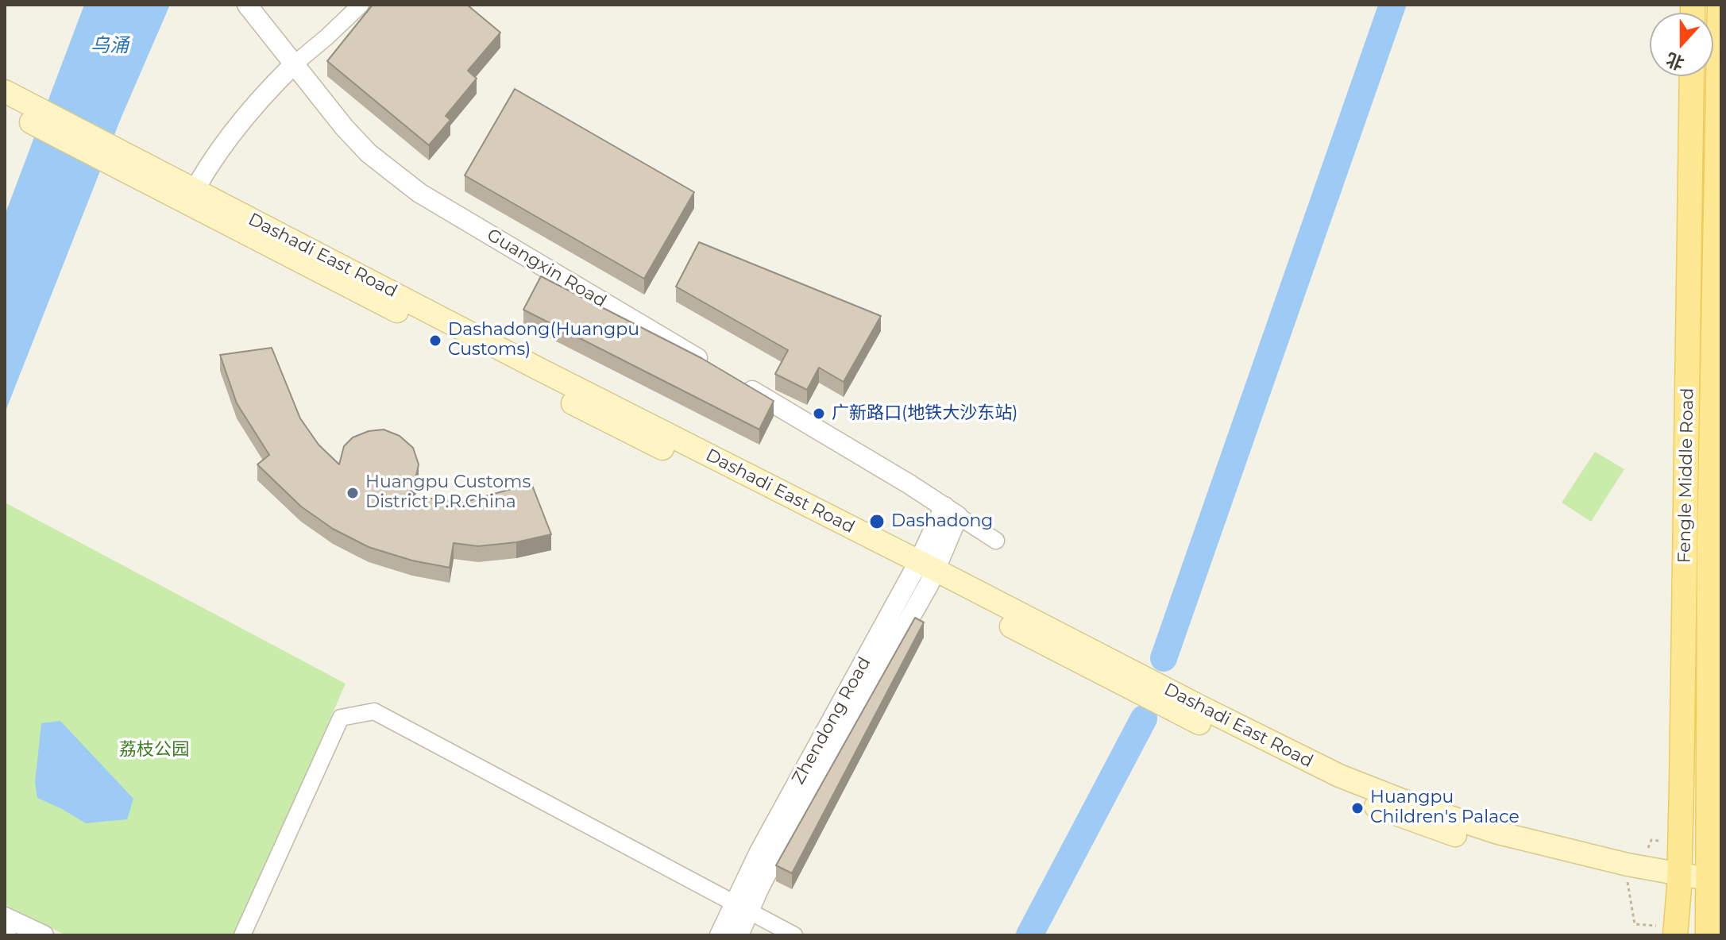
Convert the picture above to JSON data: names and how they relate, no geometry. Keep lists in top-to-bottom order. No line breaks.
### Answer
{"streets":{"main road":["Dashadi East Road","Fengle Middle Road"],"street":["Guangxin Road","Zhendong Road"]},"crossings":[["Dashadi East Road","Fengle Middle Road"],["Dashadi East Road","Zhendong Road"]],"water":["乌涌"],"parks":["荔枝公园"],"places":["Dashadong(Huangpu Customs)","广新路口(地铁大沙东站)","Huangpu Customs District P.R.China","Dashadong","Huangpu Children's Palace"],"north":"bottom"}
